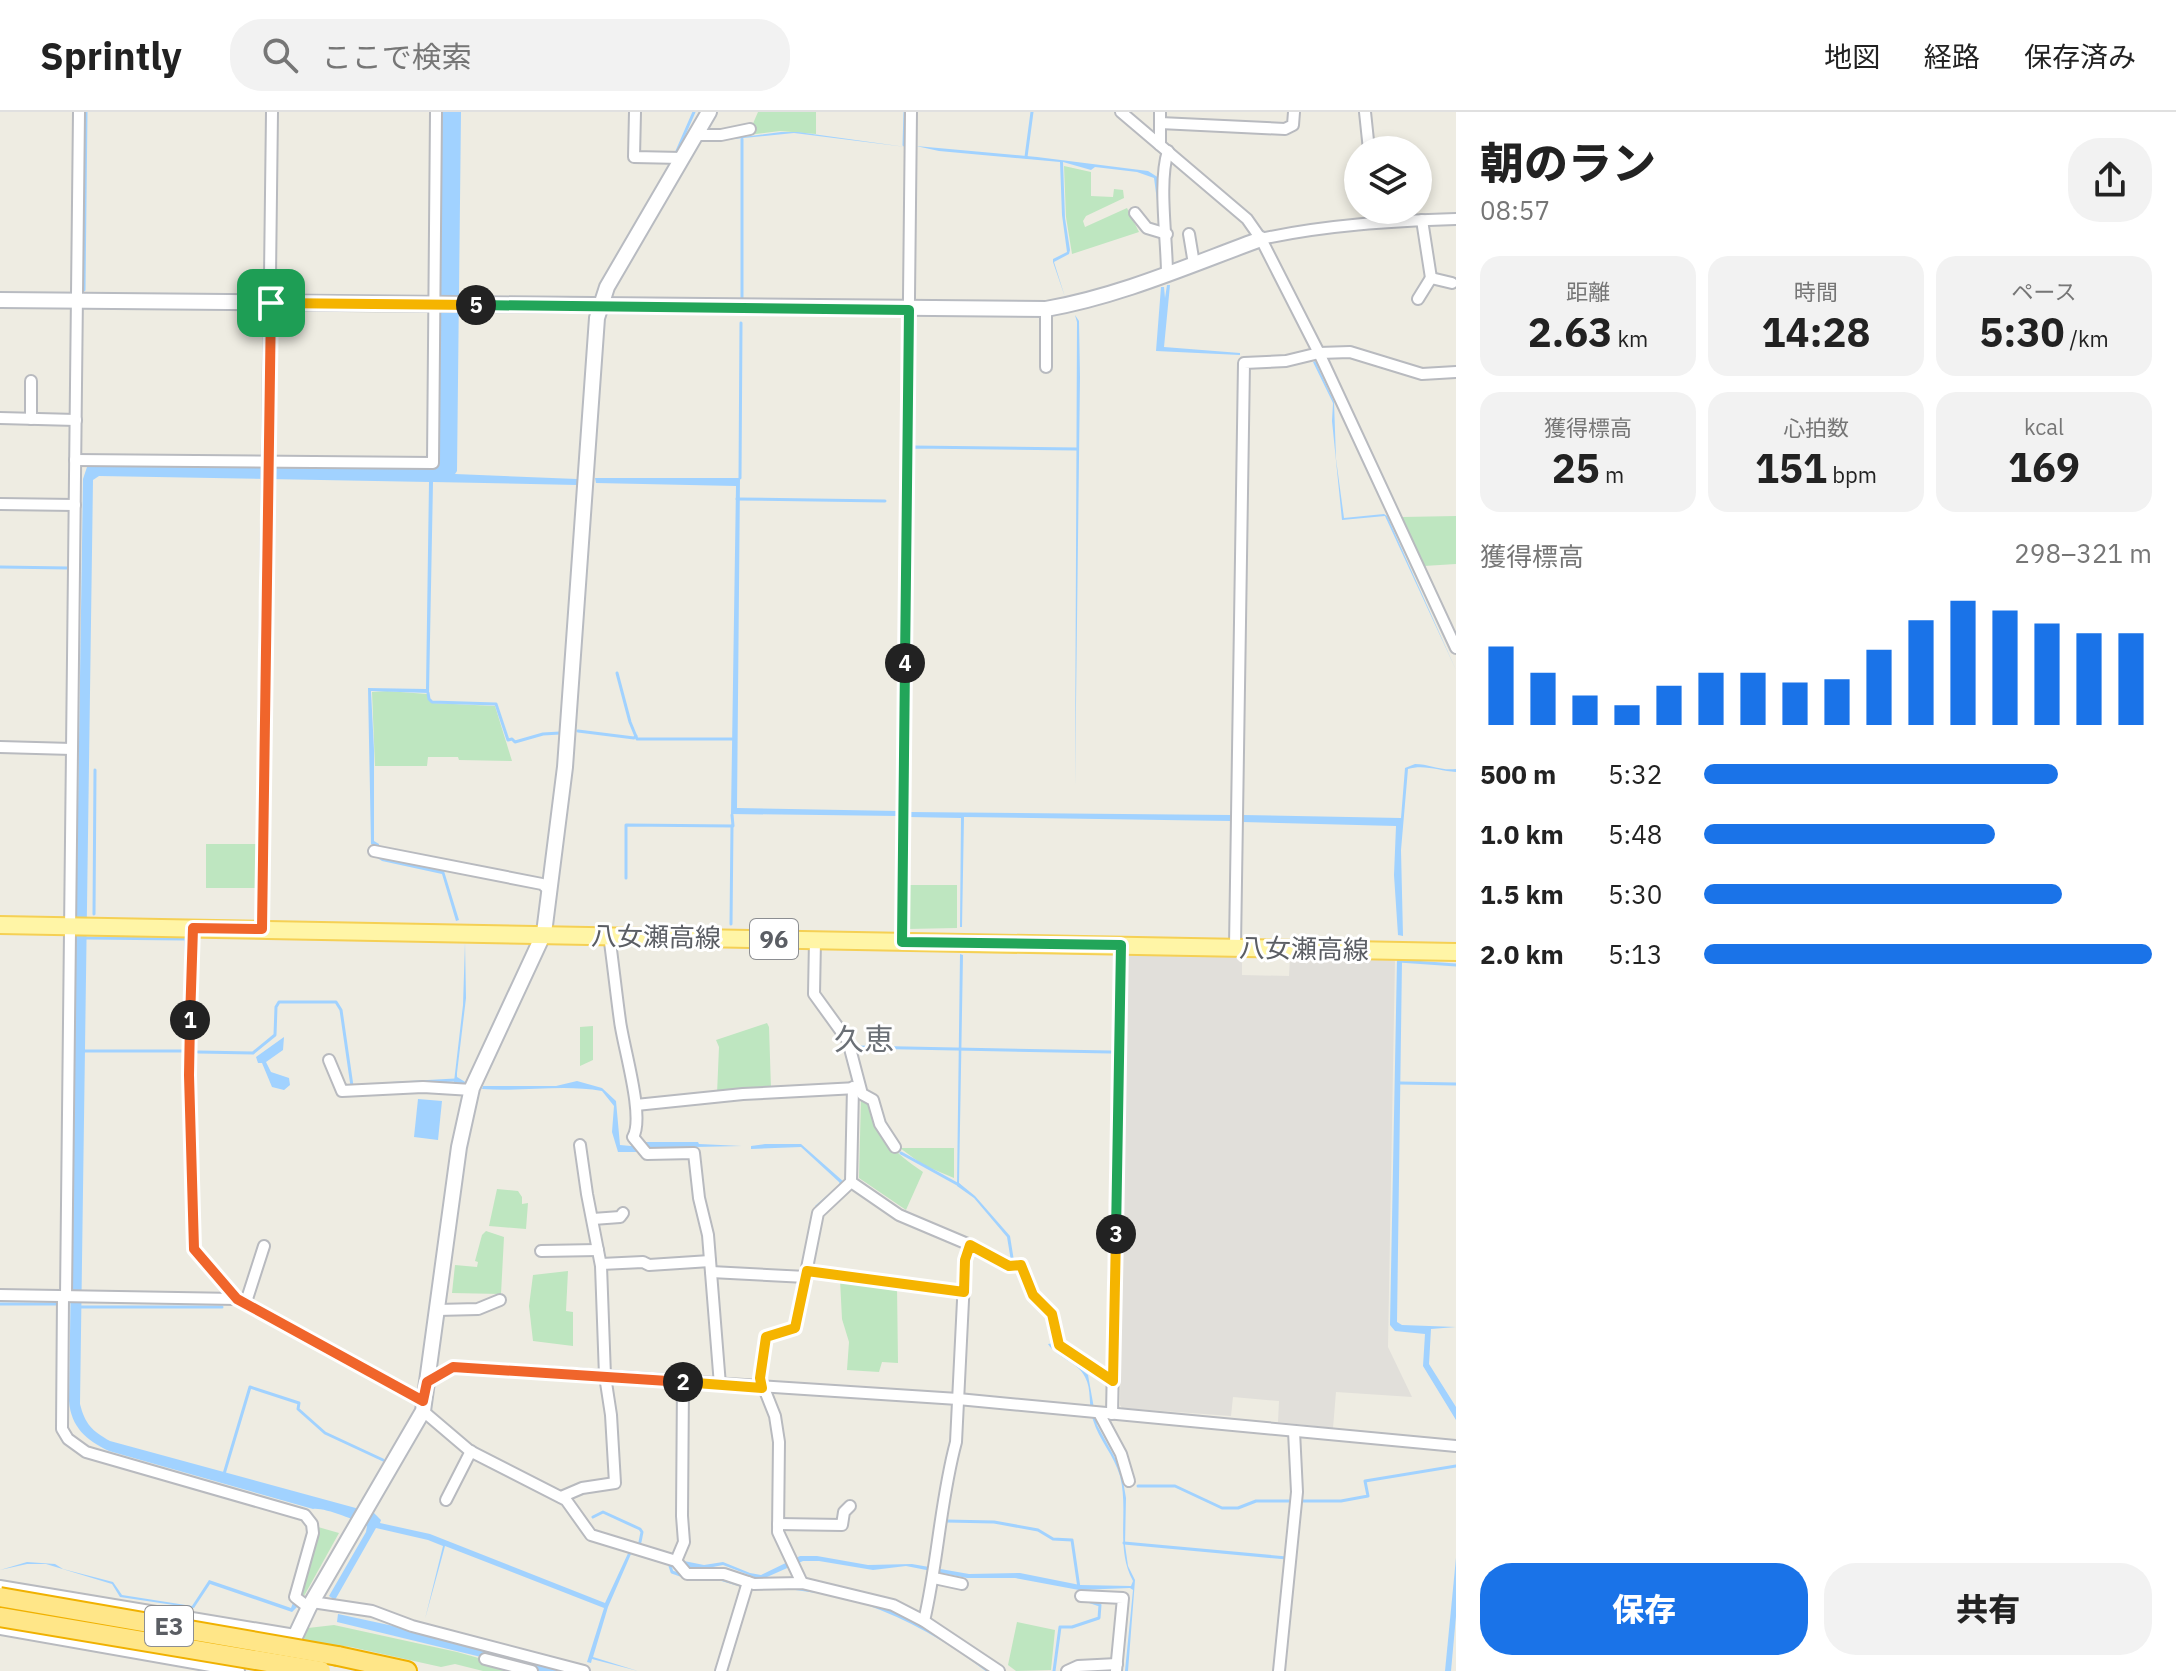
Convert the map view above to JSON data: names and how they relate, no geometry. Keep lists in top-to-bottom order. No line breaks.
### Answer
{"streets":{"highway":["E3"],"main road":["八女瀬高線","96"]},"districts":["久恵"],"page":{"header":"Sprintly","search":"ここで検索","nav":["地図","経路","保存済み"],"heading":["朝のラン","08:57"],"stats":[["距離","2.63 km"],["時間","14:28"],["ペース","5:30 /km"],["獲得標高","25 m"],["心拍数","151 bpm"],["kcal","169"]],"pins":["5","4","1","3","2"],"chart":["獲得標高","298–321 m"],"list":[{"name":"500 m","note":"5:32"},{"name":"1.0 km","note":"5:48"},{"name":"1.5 km","note":"5:30"},{"name":"2.0 km","note":"5:13"}],"buttons":["保存","共有"]}}
